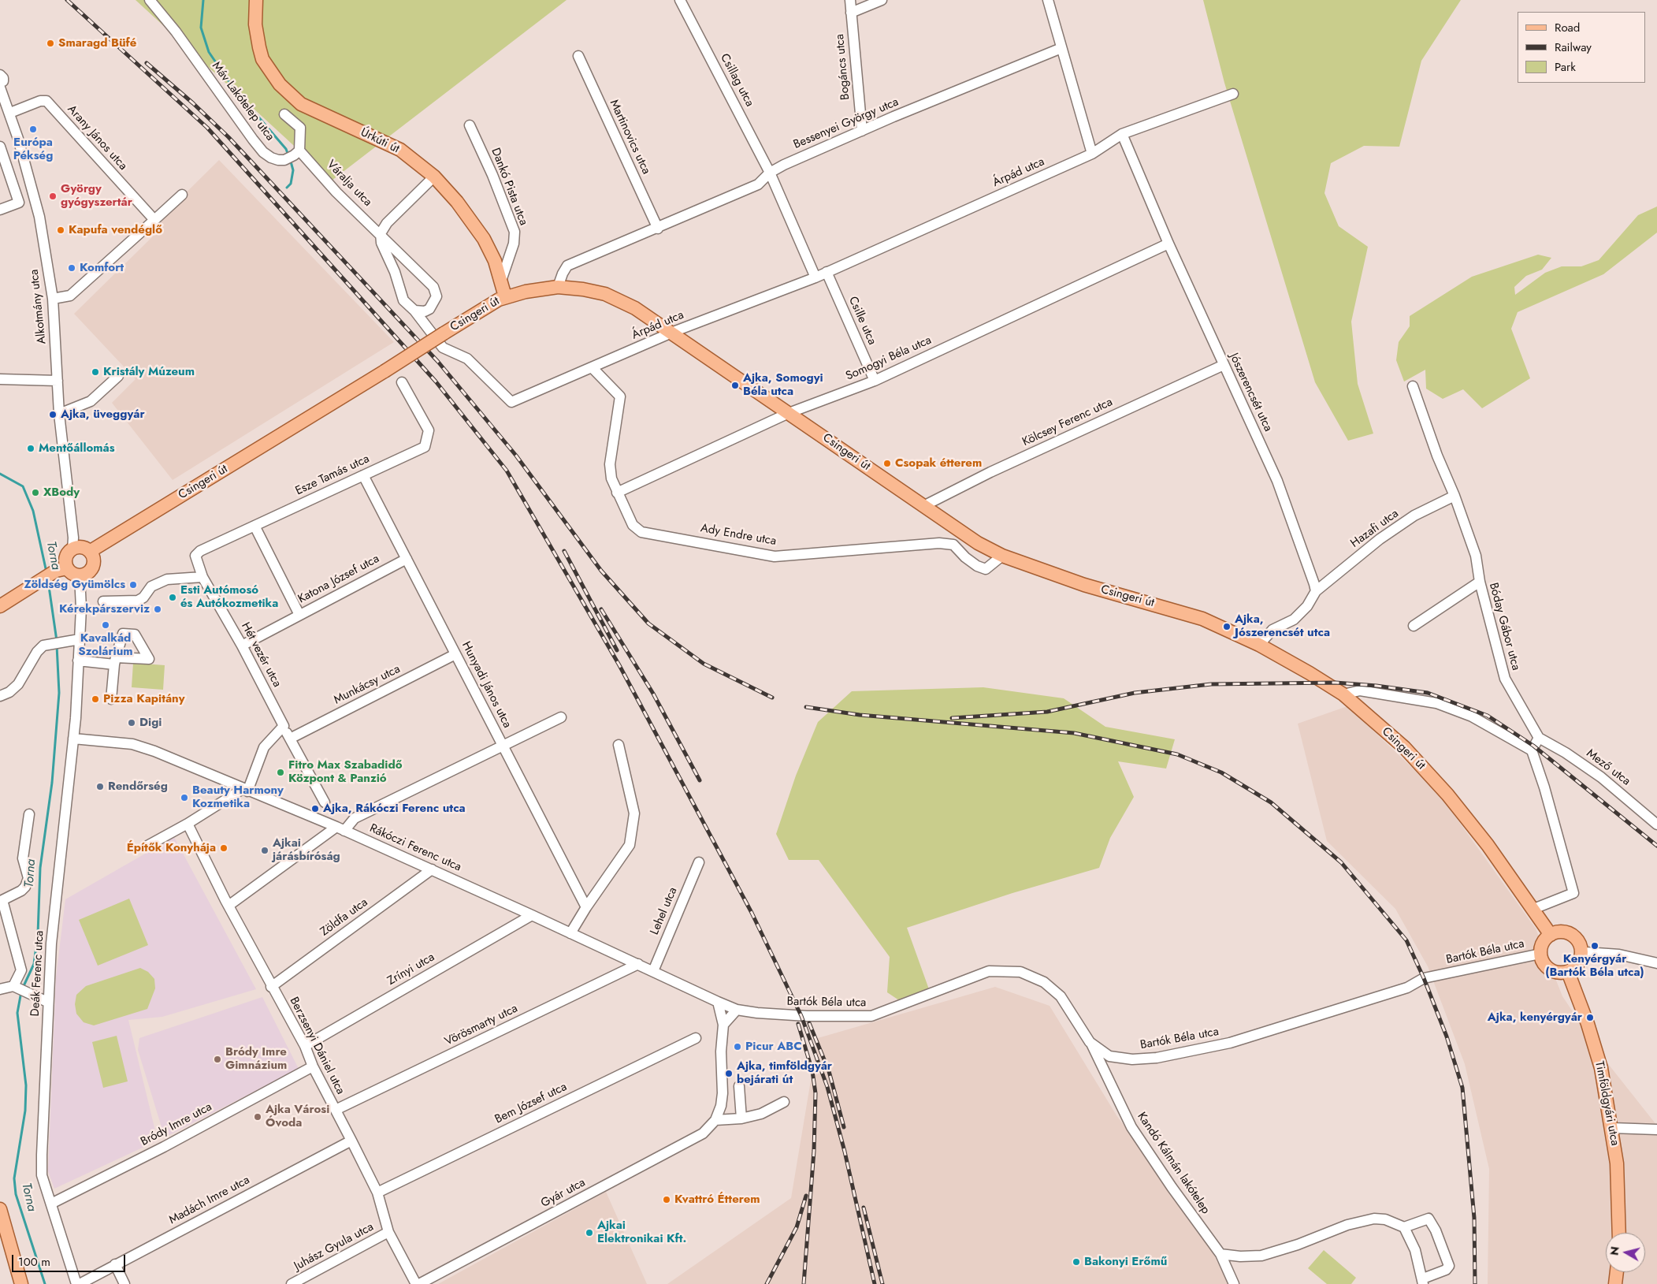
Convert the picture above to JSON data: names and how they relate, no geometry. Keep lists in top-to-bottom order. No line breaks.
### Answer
{"streets":{"main road":["Úrkúti út","Csingeri út","Timföldgyári utca"],"street":["Bogáncs utca","Csillag utca","Máv Lakótelep utca","Bessenyei György utca","Martinovics utca","Arany János utca","Árpád utca","Váralja utca","Dankó Pista utca","Alkotmány utca","Csille utca","Somogyi Béla utca","Jószerencsét utca","Kölcsey Ferenc utca","Esze Tamás utca","Hazafi utca","Ady Endre utca","Katona József utca","Bóday Gábor utca","Hét vezér utca","Munkácsy utca","Hunyadi János utca","Mező utca","Rákóczi Ferenc utca","Lehel utca","Zöldfa utca","Bartók Béla utca","Zrínyi utca","Deák Ferenc utca","Vörösmarty utca","Berzsenyi Dániel utca","Bem József utca","Bródy Imre utca","Kandó Kálmán lakótelep","Gyár utca","Madách Imre utca","Juhász Gyula utca"]},"crossings":[["Bogáncs utca","Bessenyei György utca"],["Csillag utca","Bessenyei György utca"],["Máv Lakótelep utca","Váralja utca"],["Bessenyei György utca","Martinovics utca"],["Bessenyei György utca","Csingeri út"],["Arany János utca","Alkotmány utca"],["Úrkúti út","Dankó Pista utca"],["Úrkúti út","Csingeri út"],["Árpád utca","Váralja utca"],["Árpád utca","Csingeri út"],["Árpád utca","Csille utca"],["Árpád utca","Jószerencsét utca"],["Árpád utca","Ady Endre utca"],["Alkotmány utca","Csingeri út"],["Alkotmány utca","Deák Ferenc utca"],["Csingeri út","Somogyi Béla utca"],["Csingeri út","Kölcsey Ferenc utca"],["Csingeri út","Ady Endre utca"],["Csingeri út","Bartók Béla utca"],["Csingeri út","Deák Ferenc utca"],["Csingeri út","Timföldgyári utca"],["Csille utca","Somogyi Béla utca"],["Somogyi Béla utca","Jószerencsét utca"],["Somogyi Béla utca","Ady Endre utca"],["Jószerencsét utca","Kölcsey Ferenc utca"],["Jószerencsét utca","Hazafi utca"],["Esze Tamás utca","Hét vezér utca"],["Esze Tamás utca","Hunyadi János utca"],["Hazafi utca","Bóday Gábor utca"],["Katona József utca","Hét vezér utca"],["Katona József utca","Hunyadi János utca"],["Bóday Gábor utca","Mező utca"],["Hét vezér utca","Munkácsy utca"],["Munkácsy utca","Hunyadi János utca"],["Rákóczi Ferenc utca","Lehel utca"],["Rákóczi Ferenc utca","Zöldfa utca"],["Rákóczi Ferenc utca","Bartók Béla utca"],["Rákóczi Ferenc utca","Zrínyi utca"],["Rákóczi Ferenc utca","Deák Ferenc utca"],["Rákóczi Ferenc utca","Vörösmarty utca"],["Rákóczi Ferenc utca","Gyár utca"],["Zöldfa utca","Berzsenyi Dániel utca"],["Bartók Béla utca","Timföldgyári utca"],["Bartók Béla utca","Kandó Kálmán lakótelep"],["Zrínyi utca","Berzsenyi Dániel utca"],["Deák Ferenc utca","Bródy Imre utca"],["Deák Ferenc utca","Madách Imre utca"],["Vörösmarty utca","Berzsenyi Dániel utca"],["Berzsenyi Dániel utca","Bem József utca"],["Berzsenyi Dániel utca","Bródy Imre utca"],["Berzsenyi Dániel utca","Gyár utca"],["Berzsenyi Dániel utca","Madách Imre utca"],["Berzsenyi Dániel utca","Juhász Gyula utca"]],"water":["Torna"],"places":["Smaragd Büfé","Európa Pékség","György gyógyszertár","Kapufa vendéglő","Komfort","Kristály Múzeum","Ajka, Somogyi Béla utca","Ajka, üveggyár","Mentőállomás","Csopak étterem","XBody","Zöldség Gyümölcs","Esti Autómosó és Autókozmetika","Kérekpárszerviz","Kavalkád Szolárium","Ajka, Jószerencsét utca","Pizza Kapitány","Digi","Fitro Max Szabadidő Központ & Panzió","Rendőrség","Beauty Harmony Kozmetika","Ajka, Rákóczi Ferenc utca","Építők Konyhája","Ajkai járásbíróság","Kenyérgyár (Bartók Béla utca)","Ajka, kenyérgyár","Picur ABC","Bródy Imre Gimnázium","Ajka, timföldgyár bejárati út","Ajka Városi Óvoda","Kvattró Étterem","Ajkai Elektronikai Kft.","Bakonyi Erőmű"],"legend":["Road","Railway","Park"],"scale_bar":"100 m","north":"left"}
